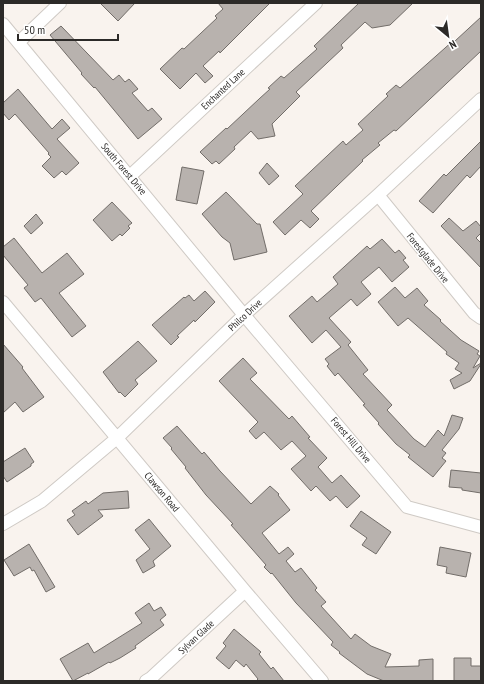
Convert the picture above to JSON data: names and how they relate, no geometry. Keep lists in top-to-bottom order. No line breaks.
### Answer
{"streets":{"street":["Enchanted Lane","South Forest Drive","Forestglade Drive","Philco Drive","Forest Hill Drive","Clawson Road","Sylvan Glade"]},"crossings":[["Enchanted Lane","South Forest Drive"],["South Forest Drive","Philco Drive"],["South Forest Drive","Forest Hill Drive"],["Forestglade Drive","Philco Drive"],["Philco Drive","Forest Hill Drive"],["Philco Drive","Clawson Road"],["Clawson Road","Sylvan Glade"]],"scale_bar":"50 m","north":"bottom right"}
